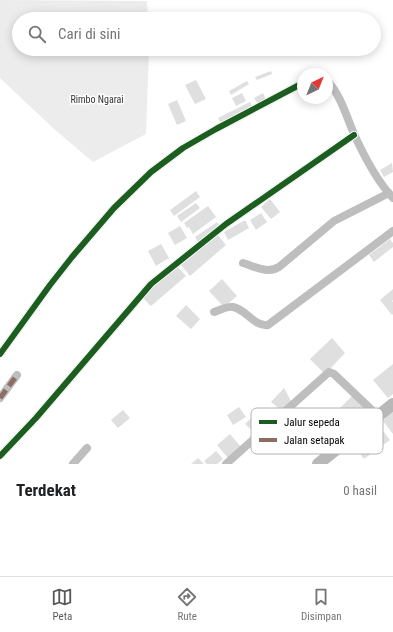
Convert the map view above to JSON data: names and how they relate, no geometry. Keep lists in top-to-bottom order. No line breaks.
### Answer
{"parks":["Rimbo Ngarai"],"legend":["Jalur sepeda","Jalan setapak"],"north":"top right","page":{"search":"Cari di sini","heading":["Terdekat","0 hasil"],"nav":["Peta","Rute","Disimpan"]}}
